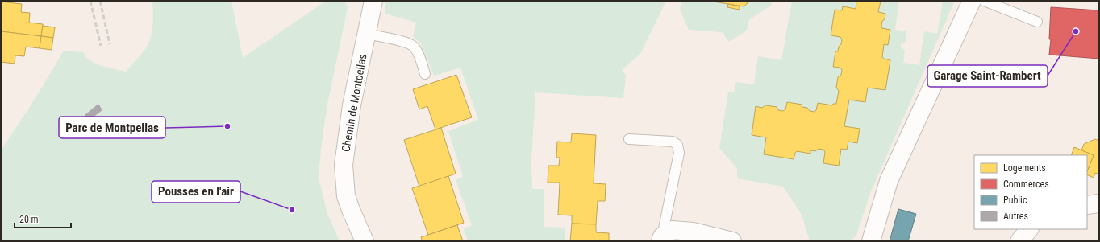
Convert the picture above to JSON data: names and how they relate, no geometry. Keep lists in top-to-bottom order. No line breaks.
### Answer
{"streets":{"street":["Chemin de Montpellas"]},"places":["Garage Saint-Rambert","Parc de Montpellas","Pousses en l'air"],"legend":["Logements","Commerces","Public","Autres"],"scale_bar":"20 m"}
